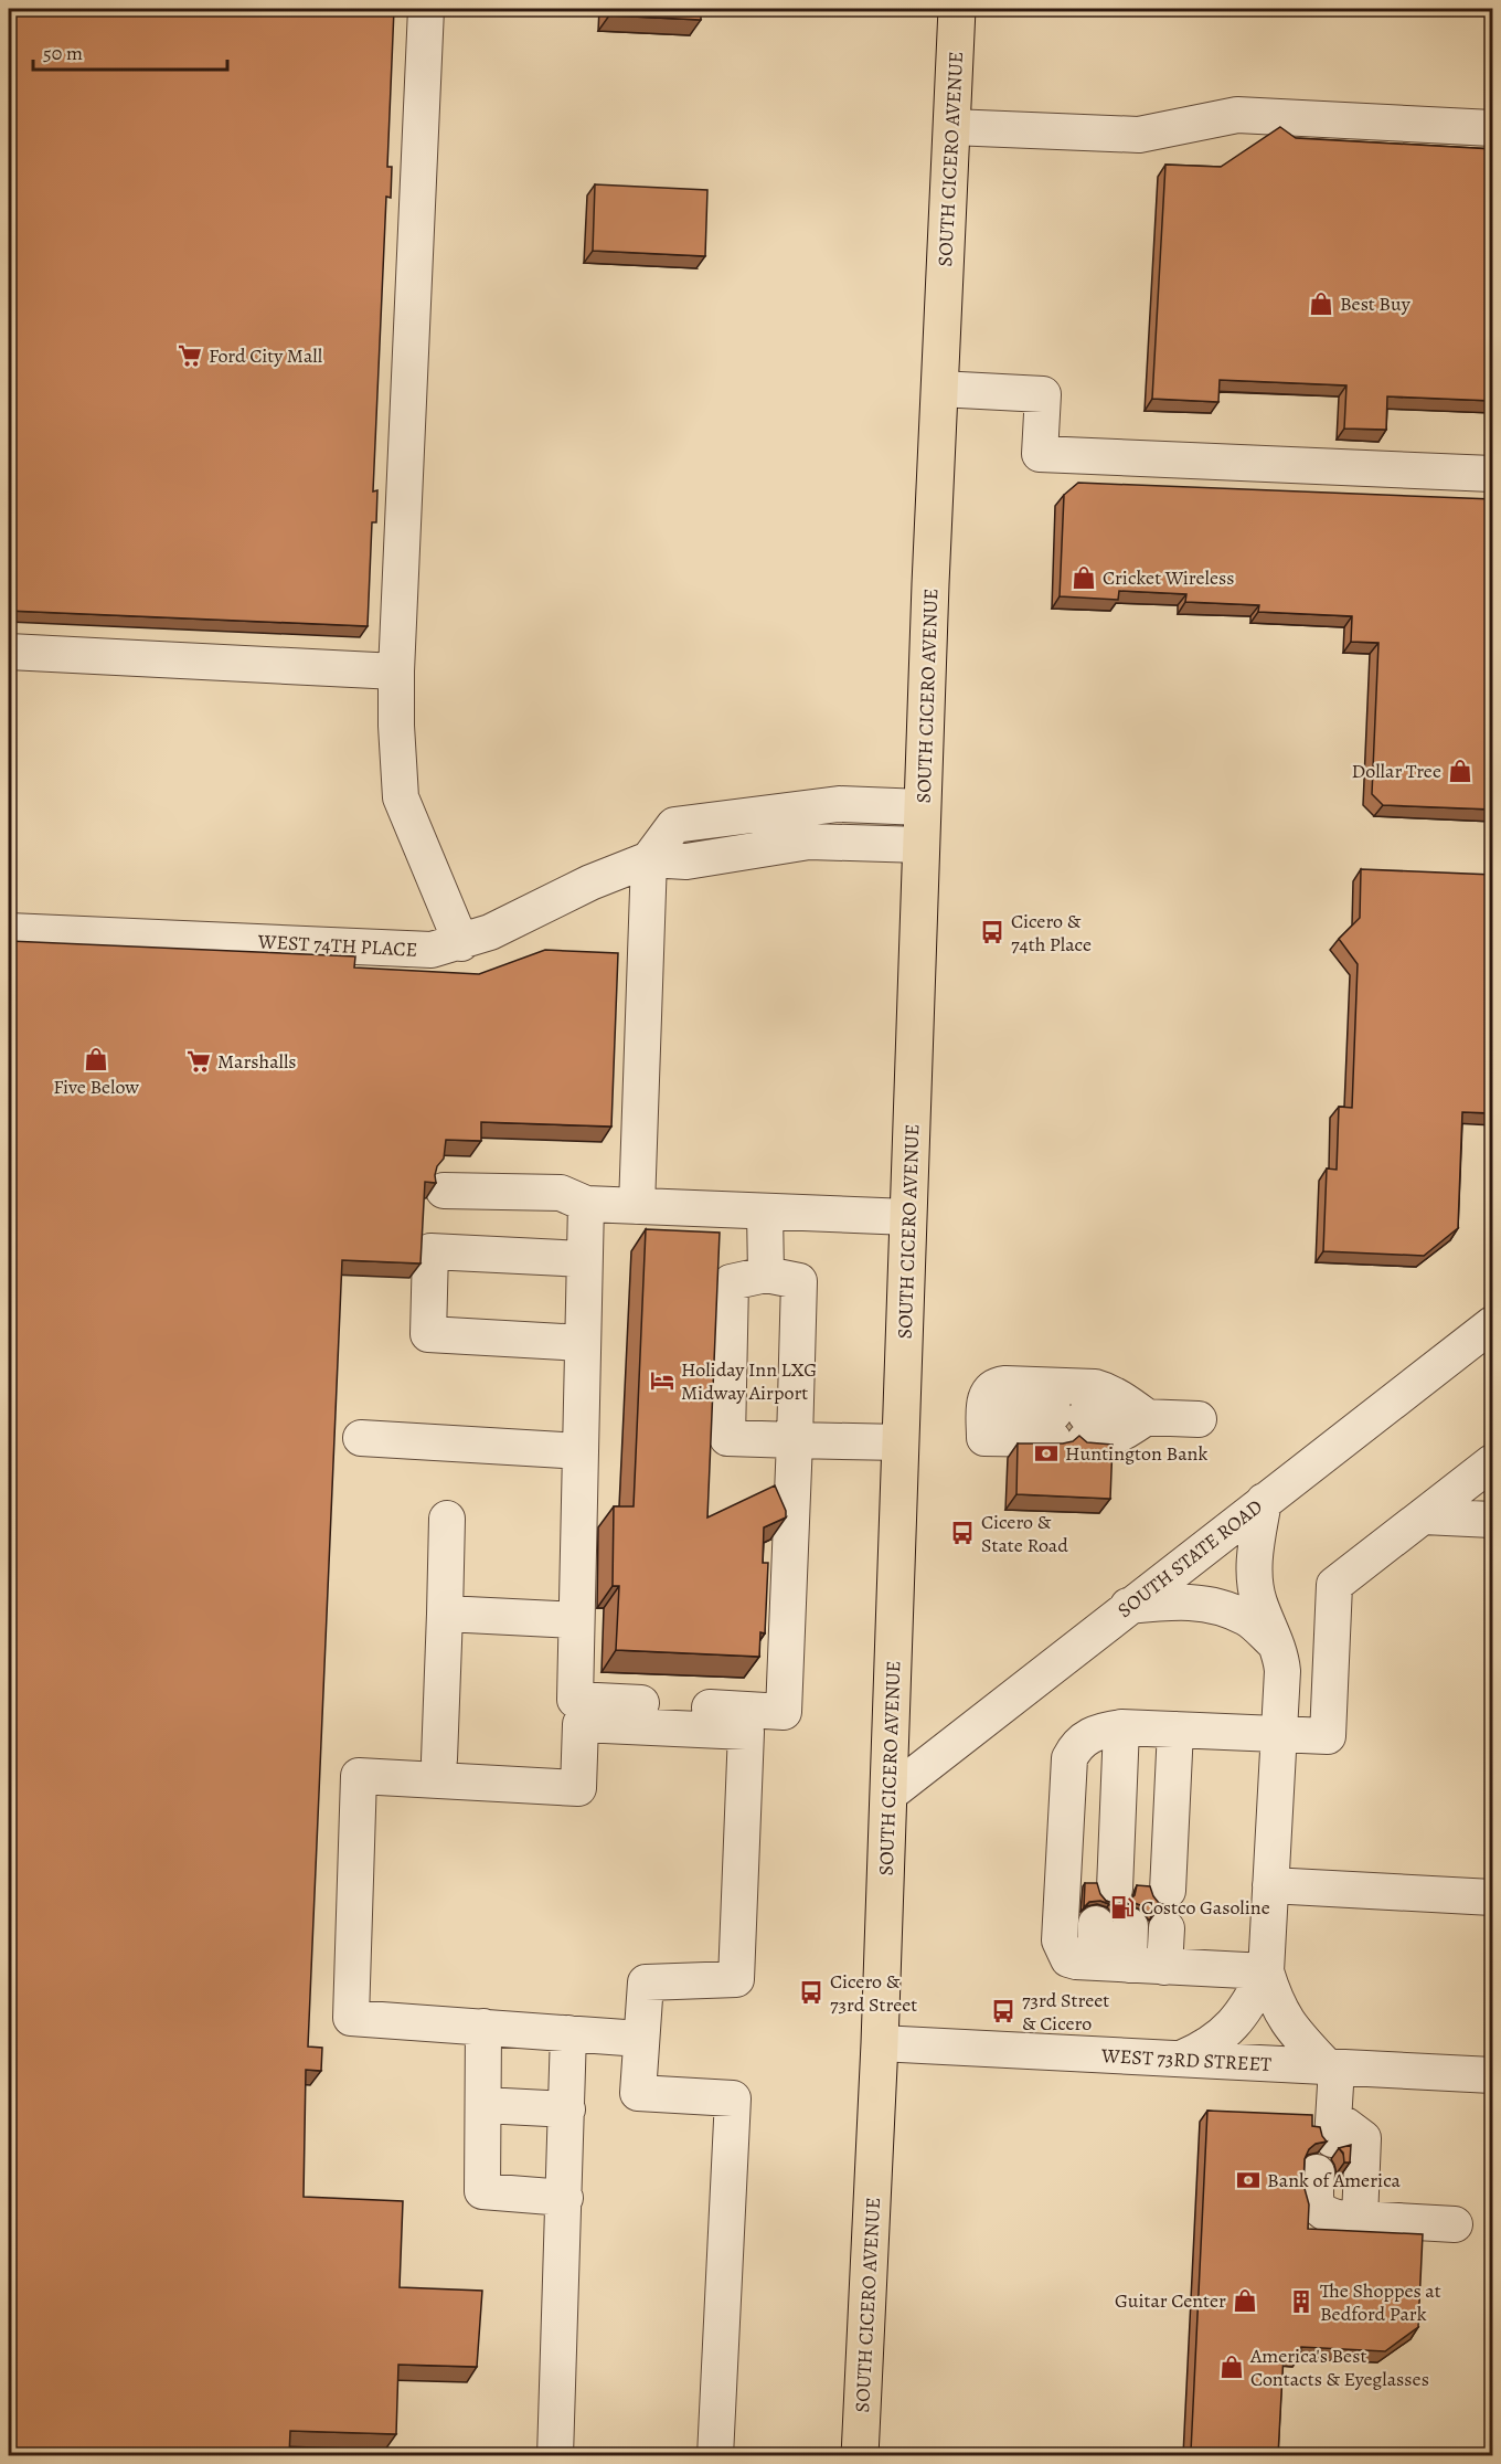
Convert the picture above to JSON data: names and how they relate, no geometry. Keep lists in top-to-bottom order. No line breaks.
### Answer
{"streets":{"main road":["SOUTH CICERO AVENUE"],"street":["WEST 74TH PLACE","SOUTH STATE ROAD","WEST 73RD STREET"]},"crossings":[["SOUTH CICERO AVENUE","WEST 74TH PLACE"],["SOUTH CICERO AVENUE","SOUTH STATE ROAD"],["SOUTH CICERO AVENUE","WEST 73RD STREET"]],"places":{"shop":["Best Buy","Cricket Wireless","Dollar Tree","Five Below","Guitar Center","America's Best Contacts & Eyeglasses"],"supermarket":["Ford City Mall","Marshalls"],"bus stop":["Cicero & 74th Place","Cicero & State Road","Cicero & 73rd Street","73rd Street & Cicero"],"hotel":["Holiday Inn LXG Midway Airport"],"bank":["Huntington Bank","Bank of America"],"fuel station":["Costco Gasoline"],"building":["The Shoppes at Bedford Park"]},"scale_bar":"50 m"}
